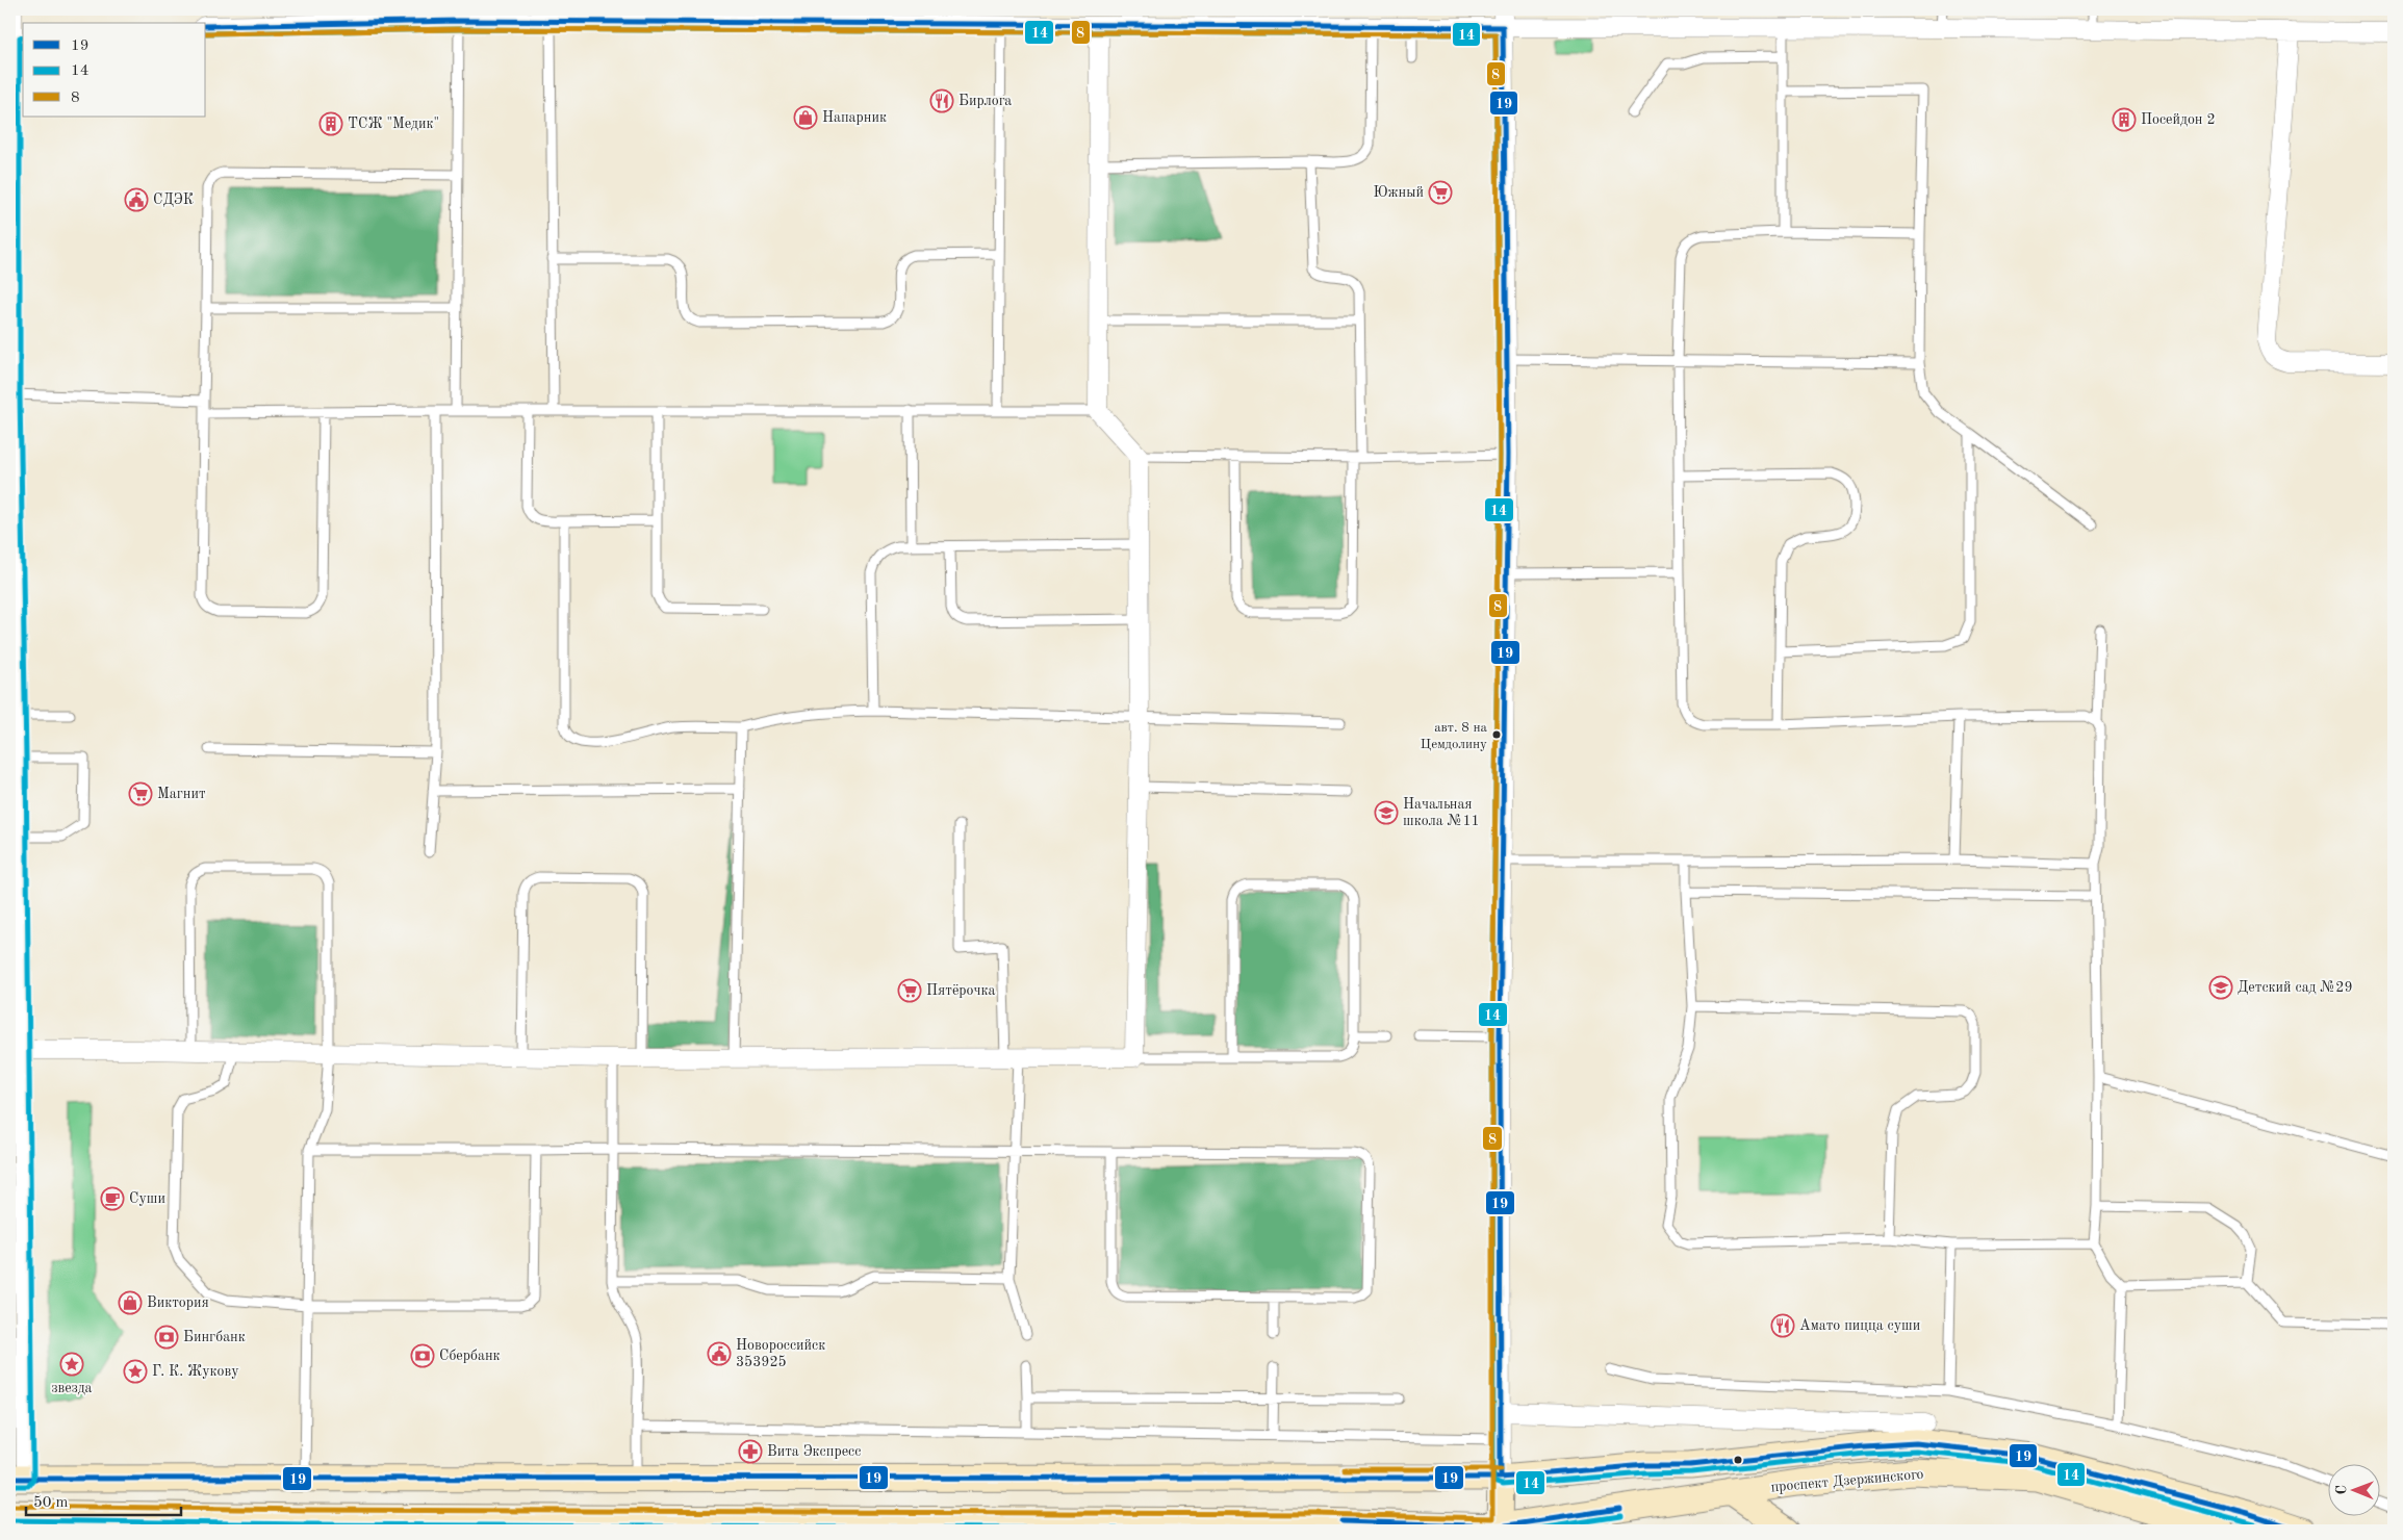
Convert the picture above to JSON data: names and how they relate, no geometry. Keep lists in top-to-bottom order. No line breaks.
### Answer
{"streets":{"street":["проспект Дзержинского"]},"places":{"restaurant":["Бирлога","Амато пицца суши"],"shop":["Напарник","Виктория"],"building":["Посейдон 2","ТСЖ \"Медик\""],"supermarket":["Южный","Магнит","Пятёрочка"],"public building":["СДЭК","Новороссийск 353925"],"other":["авт. 8 на Цемдолину"],"school or university":["Начальная школа №11","Детский сад №29"],"cafe":["Суши"],"bank":["Бингбанк","Сбербанк"],"place":["звезда","Г. К. Жукову"],"pharmacy":["Вита Экспресс"]},"lines":["transit line 19","transit line 14","transit line 8"],"legend":["19","14","8"],"scale_bar":"50 m","north":"left"}
